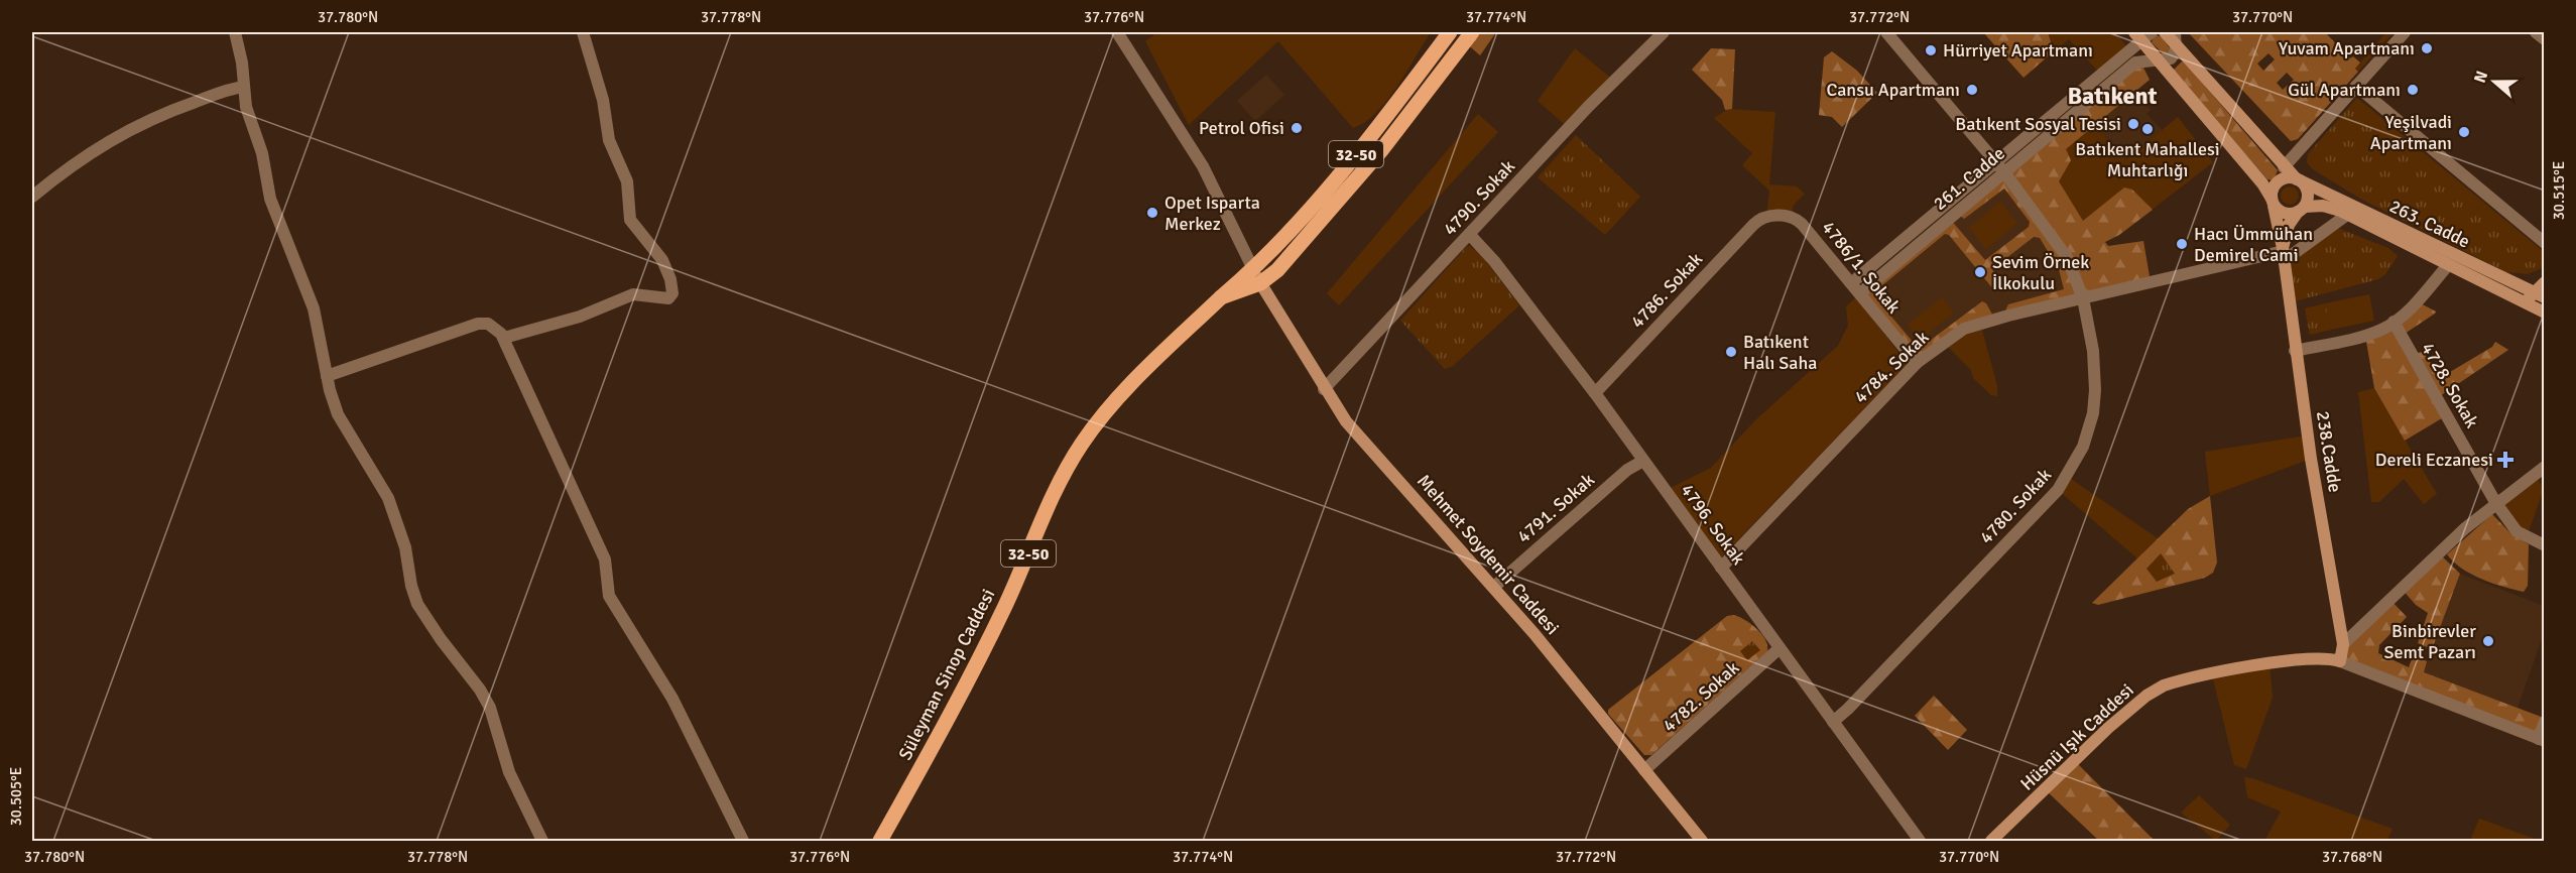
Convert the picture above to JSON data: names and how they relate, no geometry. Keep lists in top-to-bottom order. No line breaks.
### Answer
{"streets":{"main road":["32-50","Süleyman Sinop Caddesi"],"street":["261. Cadde","4790. Sokak","263. Cadde","4786/1. Sokak","4786. Sokak","4784. Sokak","4728. Sokak","238.Cadde","4780. Sokak","4791. Sokak","4796. Sokak","Mehmet Soydemir Caddesi","4782. Sokak","Hüsnü Işık Caddesi"]},"crossings":[["32-50","Mehmet Soydemir Caddesi"],["32-50","Süleyman Sinop Caddesi"],["261. Cadde","4786/1. Sokak"],["261. Cadde","4780. Sokak"],["4790. Sokak","4796. Sokak"],["4790. Sokak","Mehmet Soydemir Caddesi"],["263. Cadde","238.Cadde"],["4786/1. Sokak","4786. Sokak"],["4786/1. Sokak","4784. Sokak"],["4786. Sokak","4796. Sokak"],["4784. Sokak","238.Cadde"],["4784. Sokak","4780. Sokak"],["4784. Sokak","4796. Sokak"],["238.Cadde","Hüsnü Işık Caddesi"],["4780. Sokak","4796. Sokak"],["4791. Sokak","4796. Sokak"],["4791. Sokak","Mehmet Soydemir Caddesi"],["4796. Sokak","4782. Sokak"],["Mehmet Soydemir Caddesi","Süleyman Sinop Caddesi"],["Mehmet Soydemir Caddesi","4782. Sokak"]],"districts":["Batıkent"],"places":{"other":["Yuvam Apartmanı","Hürriyet Apartmanı","Cansu Apartmanı","Gül Apartmanı","Batıkent Sosyal Tesisi","Petrol Ofisi","Batıkent Mahallesi Muhtarlığı","Yeşilvadi Apartmanı","Opet Isparta Merkez","Hacı Ümmühan Demirel Cami","Sevim Örnek İlkokulu","Batıkent Halı Saha","Binbirevler Semt Pazarı"],"health":["Dereli Eczanesi"]},"north":"left","coordinates":["37.780°N","37.778°N","37.776°N","37.774°N","37.772°N","37.770°N","30.515°E","30.505°E","37.768°N"]}
